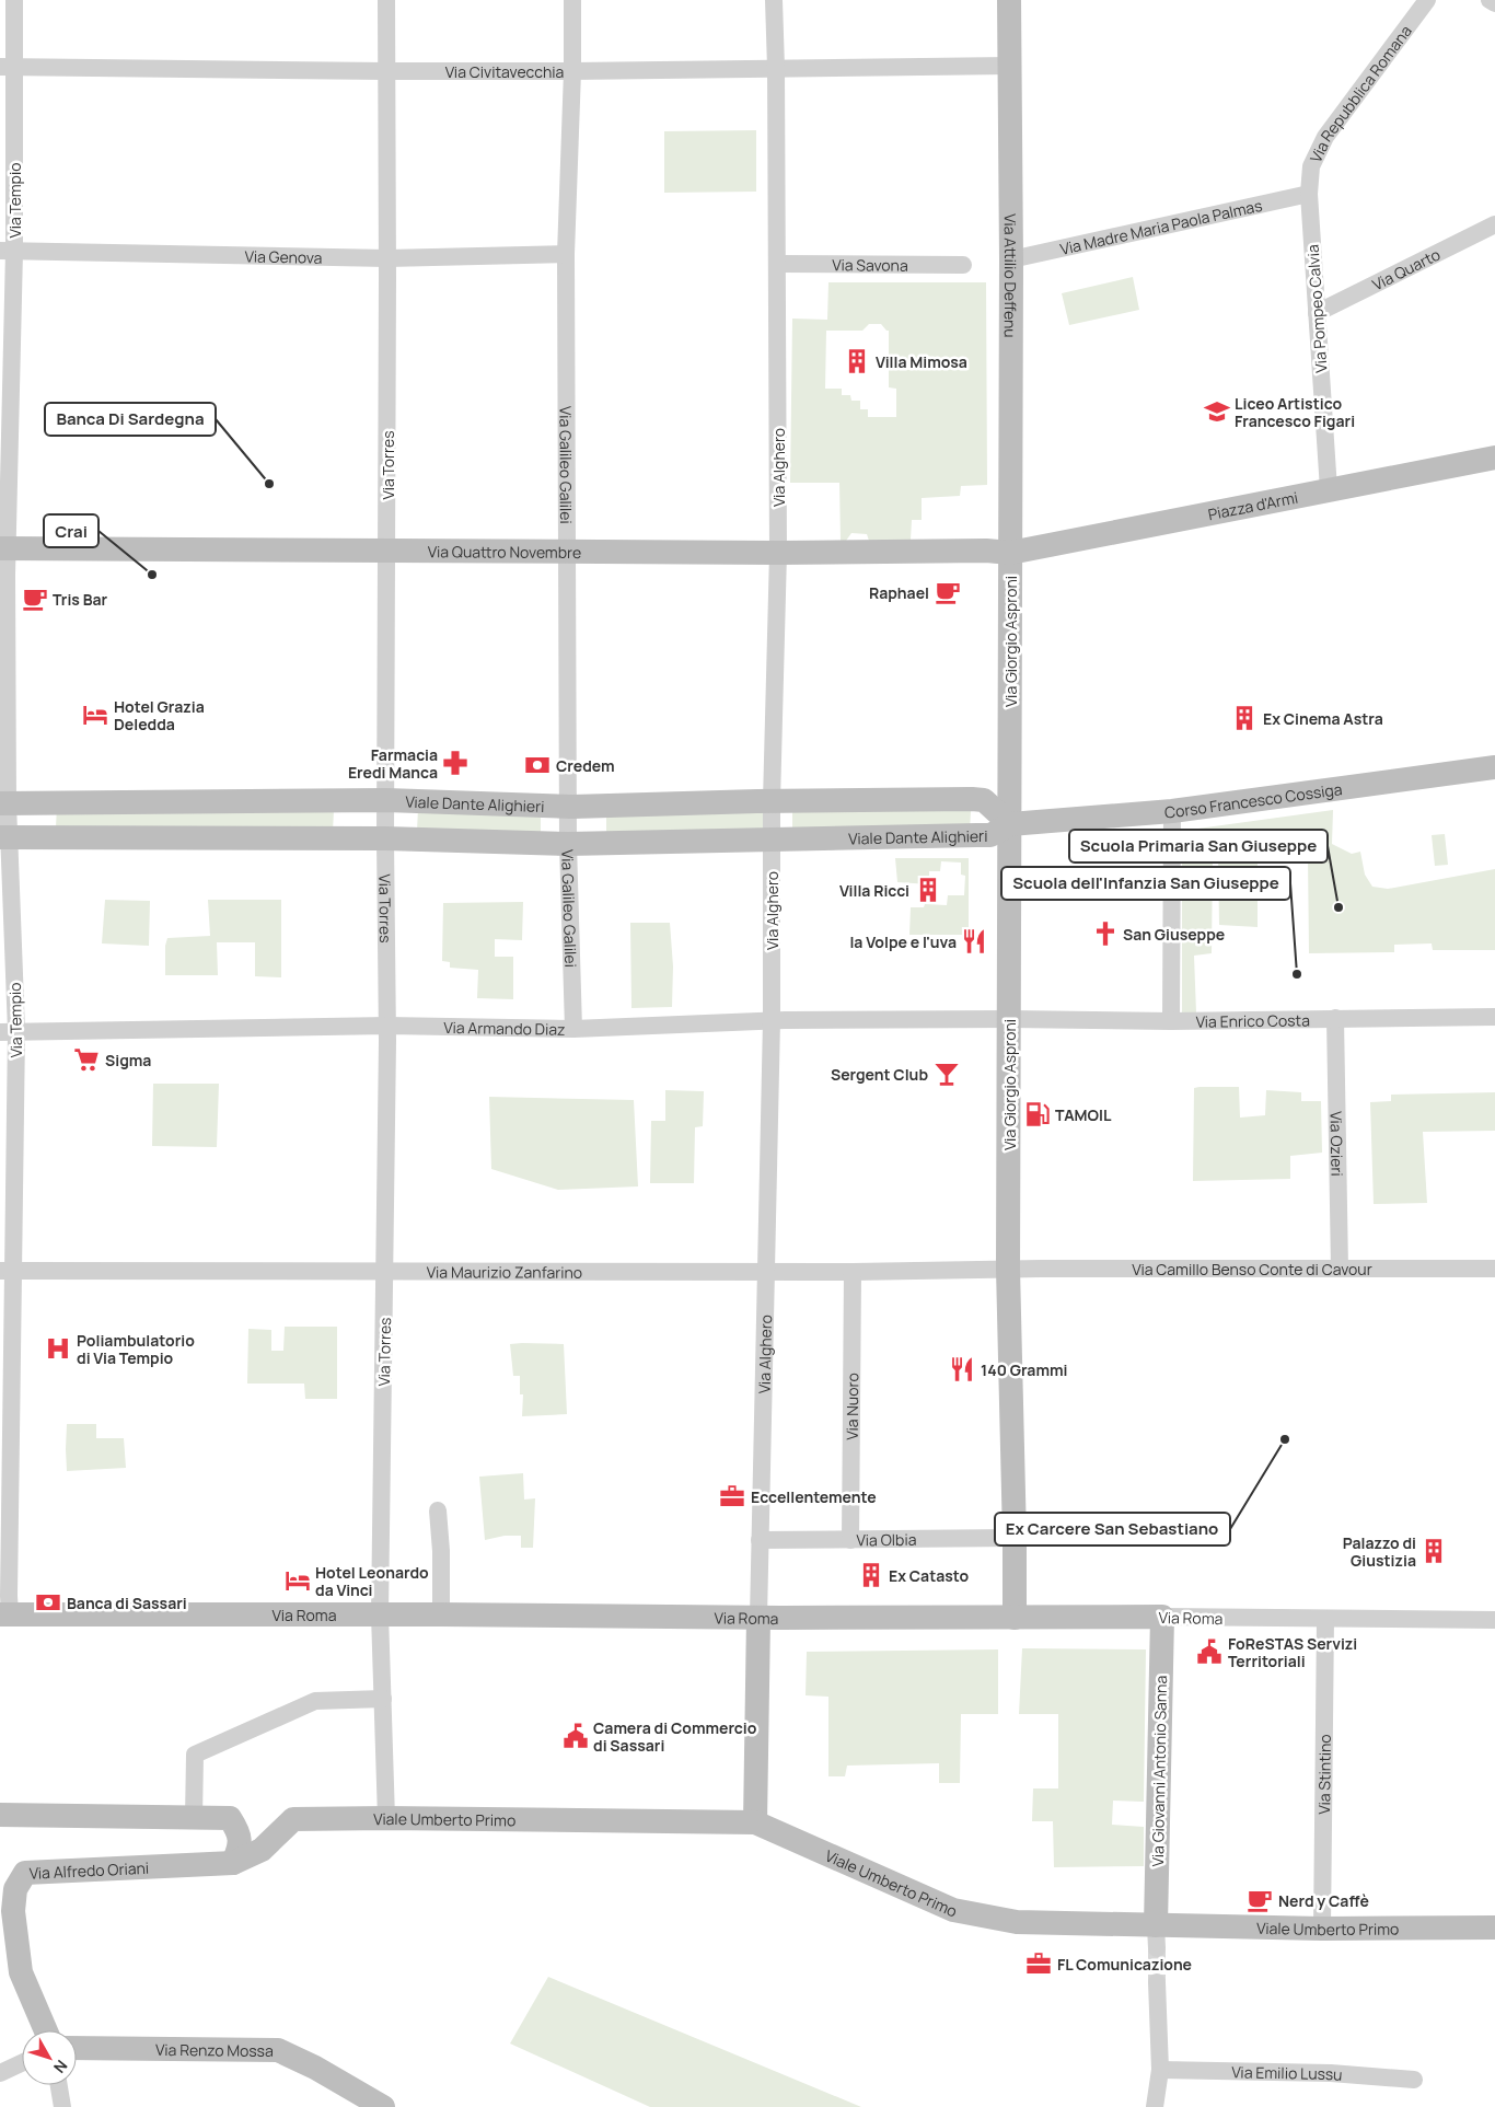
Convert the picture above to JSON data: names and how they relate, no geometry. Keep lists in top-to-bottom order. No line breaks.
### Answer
{"streets":{"main road":["Via Attilio Deffenu","Via Alghero","Piazza d'Armi","Via Quattro Novembre","Via Giorgio Asproni","Corso Francesco Cossiga","Viale Dante Alighieri","Via Roma","Via Giovanni Antonio Sanna","Viale Umberto Primo","Via Alfredo Oriani","Via Renzo Mossa"],"street":["Via Civitavecchia","Via Repubblica Romana","Via Tempio","Via Madre Maria Paola Palmas","Via Genova","Via Savona","Via Quarto","Via Pompeo Calvia","Via Torres","Via Galileo Galilei","Via Enrico Costa","Via Armando Diaz","Via Ozieri","Via Camillo Benso Conte di Cavour","Via Maurizio Zanfarino","Via Nuoro","Via Olbia","Via Stintino","Via Emilio Lussu"]},"crossings":[["Via Civitavecchia","Via Tempio"],["Via Civitavecchia","Via Attilio Deffenu"],["Via Civitavecchia","Via Torres"],["Via Civitavecchia","Via Galileo Galilei"],["Via Civitavecchia","Via Alghero"],["Via Repubblica Romana","Via Madre Maria Paola Palmas"],["Via Repubblica Romana","Via Pompeo Calvia"],["Via Tempio","Via Genova"],["Via Tempio","Via Quattro Novembre"],["Via Tempio","Viale Dante Alighieri"],["Via Tempio","Via Armando Diaz"],["Via Tempio","Via Maurizio Zanfarino"],["Via Tempio","Via Roma"],["Via Madre Maria Paola Palmas","Via Attilio Deffenu"],["Via Madre Maria Paola Palmas","Via Pompeo Calvia"],["Via Genova","Via Torres"],["Via Genova","Via Galileo Galilei"],["Via Savona","Via Alghero"],["Via Quarto","Via Pompeo Calvia"],["Via Attilio Deffenu","Piazza d'Armi"],["Via Attilio Deffenu","Via Quattro Novembre"],["Via Attilio Deffenu","Via Giorgio Asproni"],["Via Pompeo Calvia","Piazza d'Armi"],["Via Torres","Via Quattro Novembre"],["Via Torres","Viale Dante Alighieri"],["Via Torres","Via Armando Diaz"],["Via Torres","Via Maurizio Zanfarino"],["Via Torres","Via Roma"],["Via Torres","Viale Umberto Primo"],["Via Galileo Galilei","Via Quattro Novembre"],["Via Galileo Galilei","Viale Dante Alighieri"],["Via Galileo Galilei","Via Armando Diaz"],["Via Alghero","Via Quattro Novembre"],["Via Alghero","Viale Dante Alighieri"],["Via Alghero","Via Armando Diaz"],["Via Alghero","Via Maurizio Zanfarino"],["Via Alghero","Via Olbia"],["Via Alghero","Via Roma"],["Via Alghero","Viale Umberto Primo"],["Piazza d'Armi","Via Quattro Novembre"],["Piazza d'Armi","Via Giorgio Asproni"],["Via Quattro Novembre","Via Giorgio Asproni"],["Via Giorgio Asproni","Corso Francesco Cossiga"],["Via Giorgio Asproni","Viale Dante Alighieri"],["Via Giorgio Asproni","Via Enrico Costa"],["Via Giorgio Asproni","Via Armando Diaz"],["Via Giorgio Asproni","Via Camillo Benso Conte di Cavour"],["Via Giorgio Asproni","Via Maurizio Zanfarino"],["Via Giorgio Asproni","Via Olbia"],["Via Giorgio Asproni","Via Roma"],["Corso Francesco Cossiga","Viale Dante Alighieri"],["Via Enrico Costa","Via Armando Diaz"],["Via Enrico Costa","Via Ozieri"],["Via Ozieri","Via Camillo Benso Conte di Cavour"],["Via Camillo Benso Conte di Cavour","Via Maurizio Zanfarino"],["Via Maurizio Zanfarino","Via Nuoro"],["Via Nuoro","Via Olbia"],["Via Roma","Via Giovanni Antonio Sanna"],["Via Roma","Via Stintino"],["Via Giovanni Antonio Sanna","Viale Umberto Primo"],["Via Stintino","Viale Umberto Primo"],["Viale Umberto Primo","Via Alfredo Oriani"]],"places":{"building":["Villa Mimosa","Ex Cinema Astra","Villa Ricci","Palazzo di Giustizia","Ex Catasto"],"school or university":["Liceo Artistico Francesco Figari"],"other":["Banca Di Sardegna","Crai","Scuola Primaria San Giuseppe","Scuola dell'Infanzia San Giuseppe","Ex Carcere San Sebastiano"],"cafe":["Raphael","Tris Bar","Nerd y Caffè"],"hotel":["Hotel Grazia Deledda","Hotel Leonardo da Vinci"],"pharmacy":["Farmacia Eredi Manca"],"bank":["Credem","Banca di Sassari"],"church":["San Giuseppe"],"restaurant":["la Volpe e l'uva","140 Grammi"],"supermarket":["Sigma"],"bar":["Sergent Club"],"fuel station":["TAMOIL"],"hospital":["Poliambulatorio di Via Tempio"],"office":["Eccellentemente","FL Comunicazione"],"public building":["FoReSTAS Servizi Territoriali","Camera di Commercio di Sassari"]},"north":"bottom right"}
